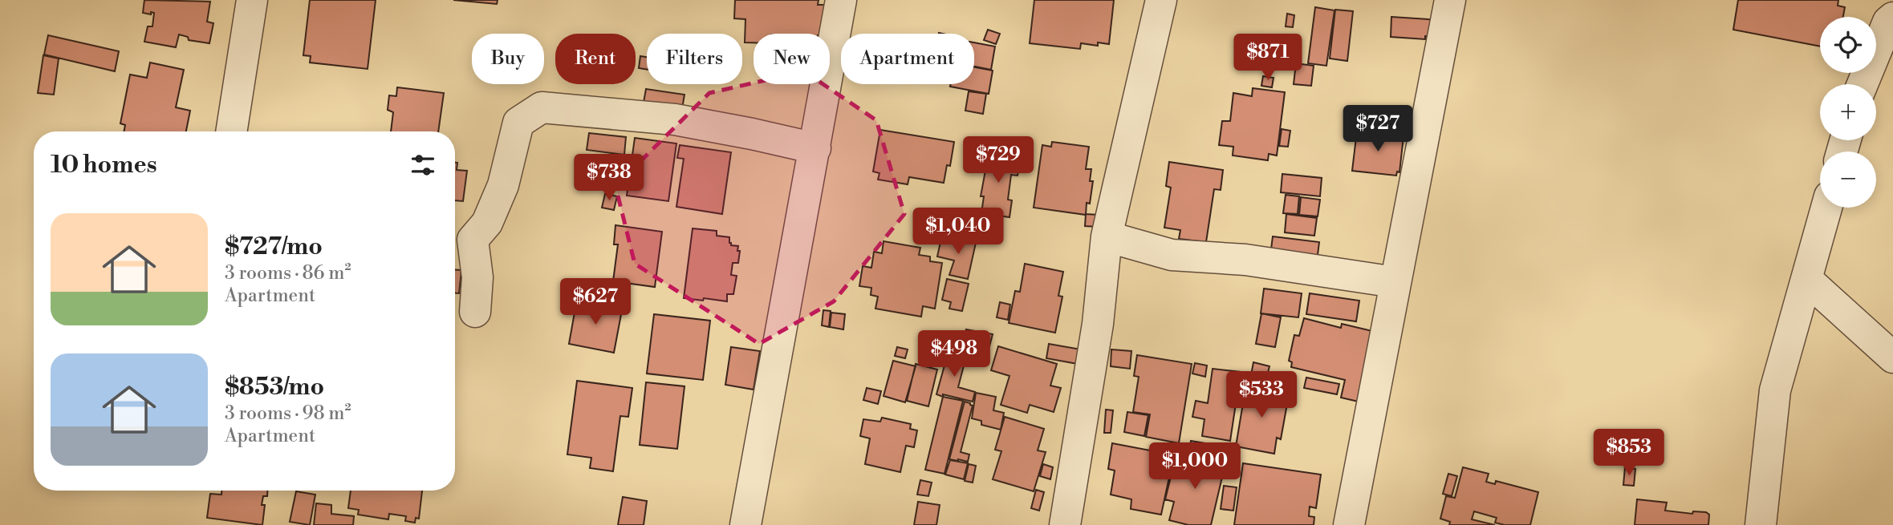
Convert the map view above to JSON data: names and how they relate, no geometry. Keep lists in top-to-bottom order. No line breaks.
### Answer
{"page":{"map_buttons":["+","−"],"price":["$871","$727","$729","$738","$1,040","$627","$498","$533","$853","$1,000"],"chip":["Buy","Rent","Filters","New","Apartment"],"heading":"10 homes","list":[{"name":"$727/mo","note":"3 rooms · 86 m² · Apartment"},{"name":"$853/mo","note":"3 rooms · 98 m² · Apartment"}]}}
